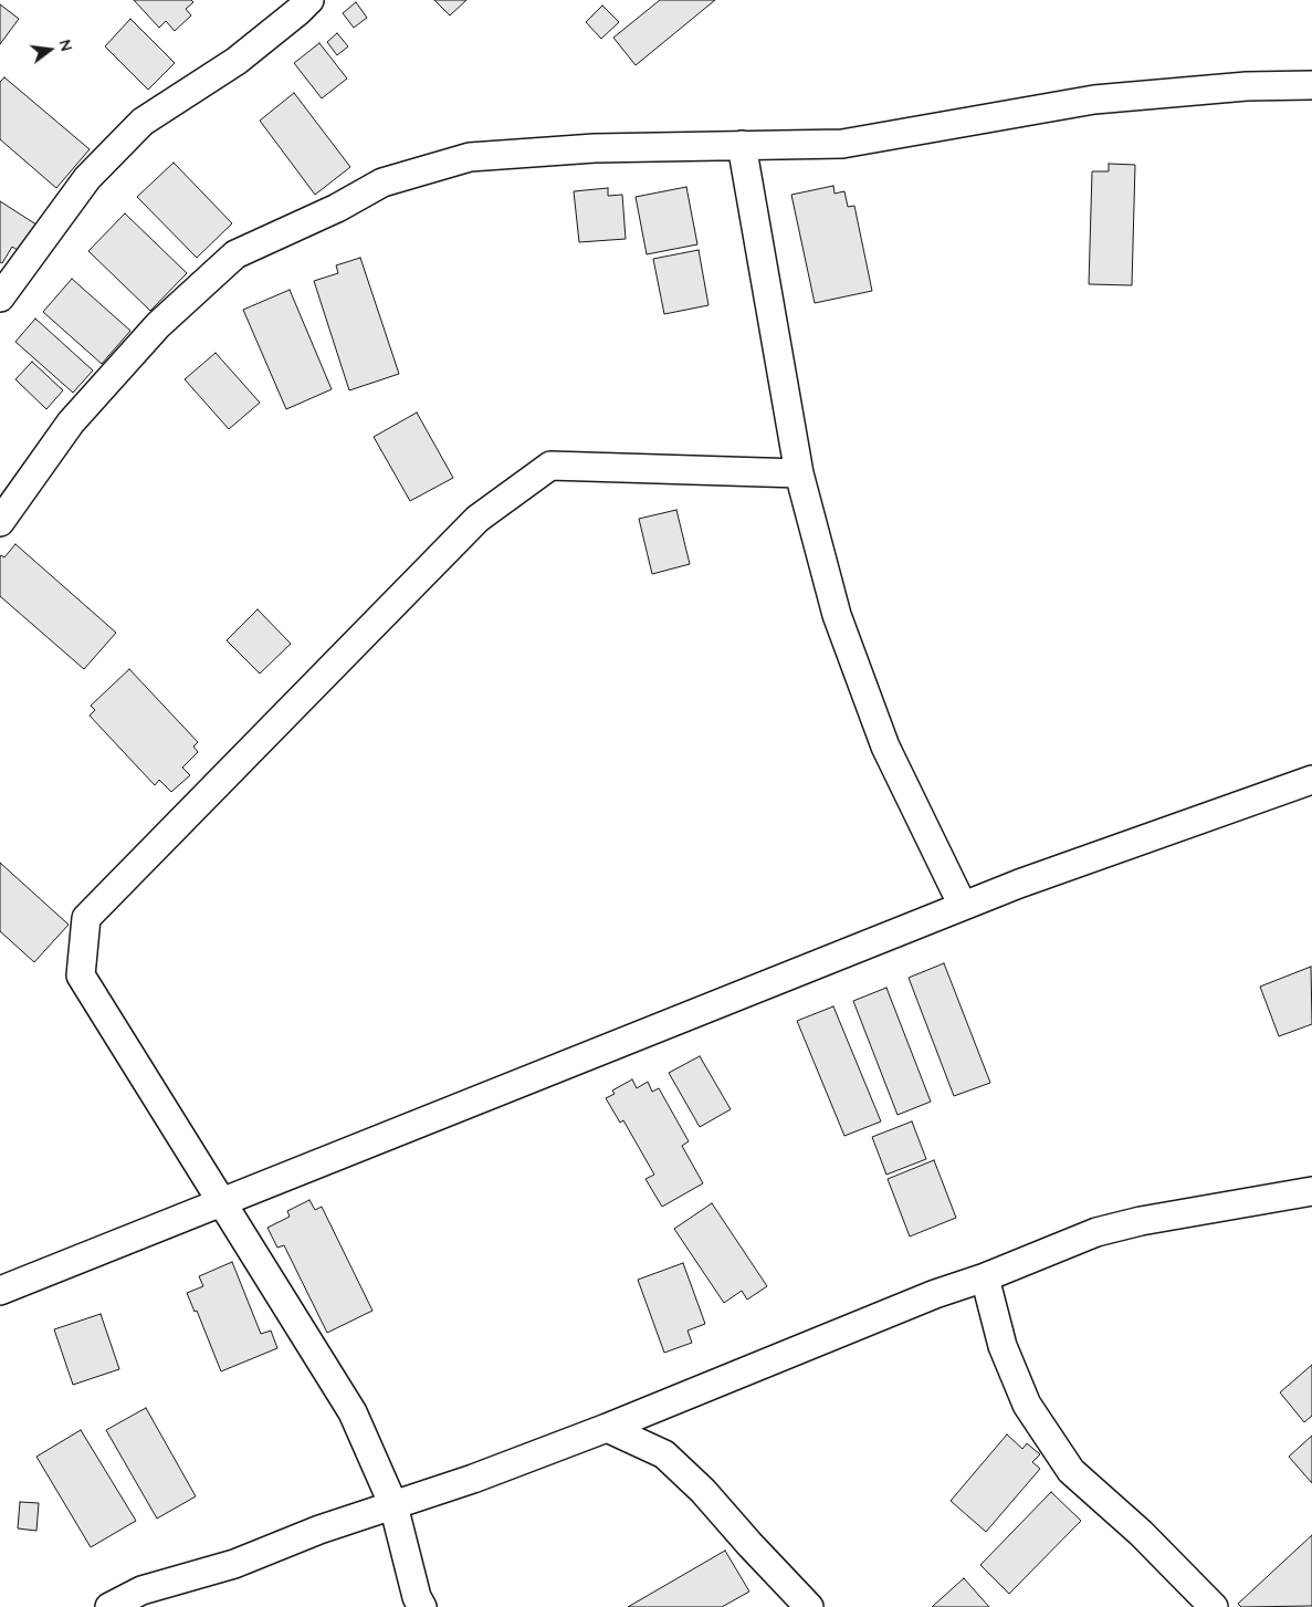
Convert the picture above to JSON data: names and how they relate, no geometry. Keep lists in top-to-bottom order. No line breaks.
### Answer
{"north":"right"}
